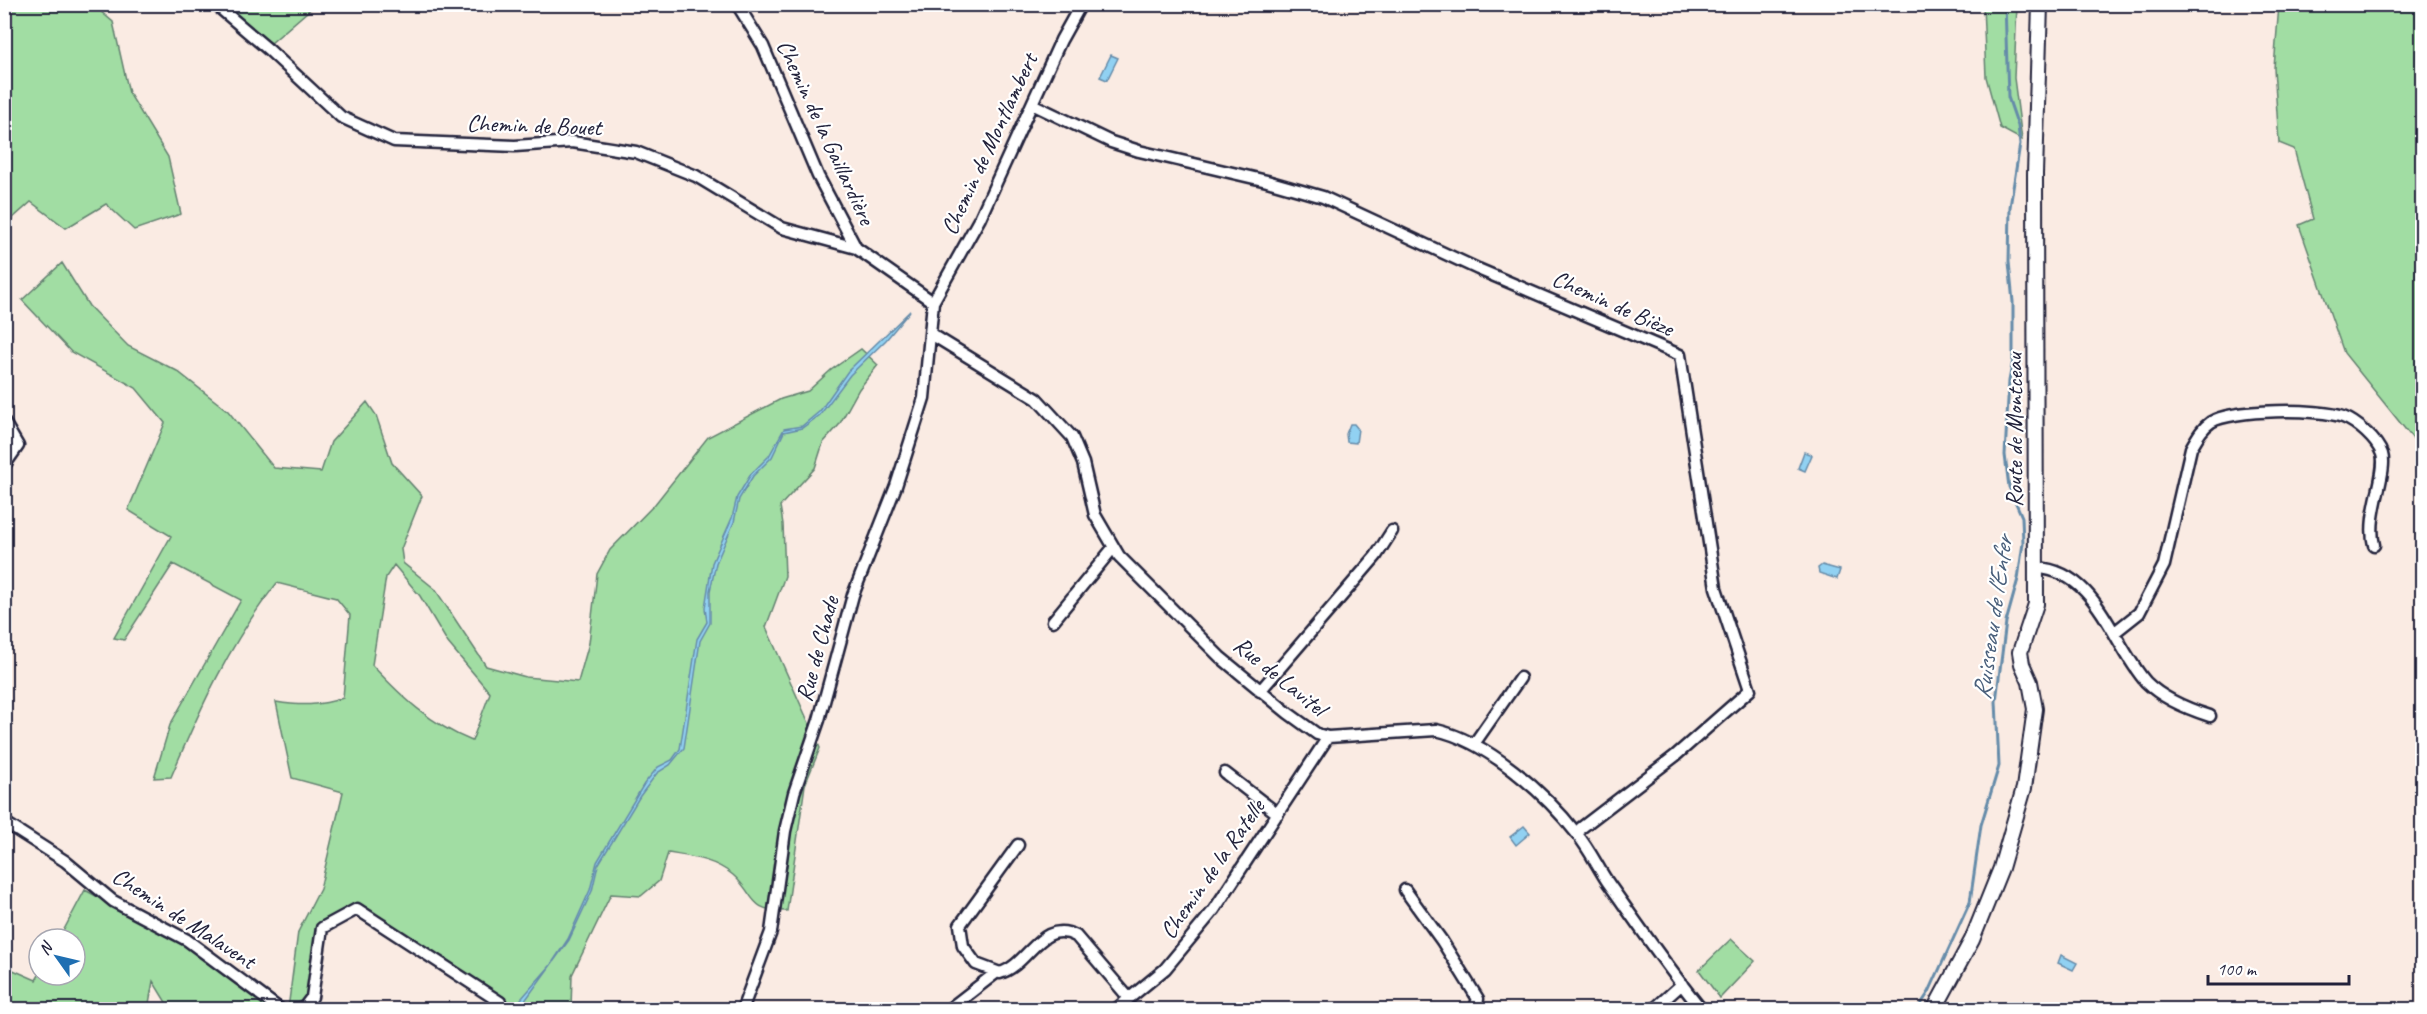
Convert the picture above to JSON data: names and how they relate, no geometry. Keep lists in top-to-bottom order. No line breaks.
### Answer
{"streets":{"street":["Chemin de Bouet","Chemin de la Gaillardière","Chemin de Montlambert","Chemin de Bièze","Route de Montceau","Rue de Chade","Rue de Lavitel","Chemin de la Ratelle","Chemin de Malavent"]},"crossings":[["Chemin de Bouet","Chemin de la Gaillardière"],["Chemin de Bouet","Chemin de Montlambert"],["Chemin de Bouet","Rue de Chade"],["Chemin de Montlambert","Chemin de Bièze"],["Chemin de Montlambert","Rue de Chade"],["Chemin de Bièze","Rue de Lavitel"],["Rue de Chade","Rue de Lavitel"],["Rue de Lavitel","Chemin de la Ratelle"]],"water":["Ruisseau de l'Enfer"],"scale_bar":"100 m","north":"top left"}
